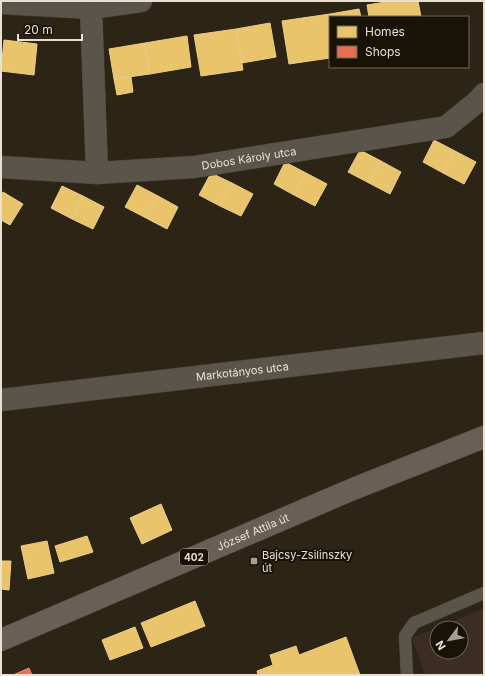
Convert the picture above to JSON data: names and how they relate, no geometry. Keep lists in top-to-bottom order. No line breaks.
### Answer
{"streets":{"main road":["József Attila út","402"],"street":["Dobos Károly utca","Markotányos utca"]},"places":{"transit":["Bajcsy-Zsilinszky út"]},"legend":["Homes","Shops"],"scale_bar":"20 m","north":"bottom left"}
